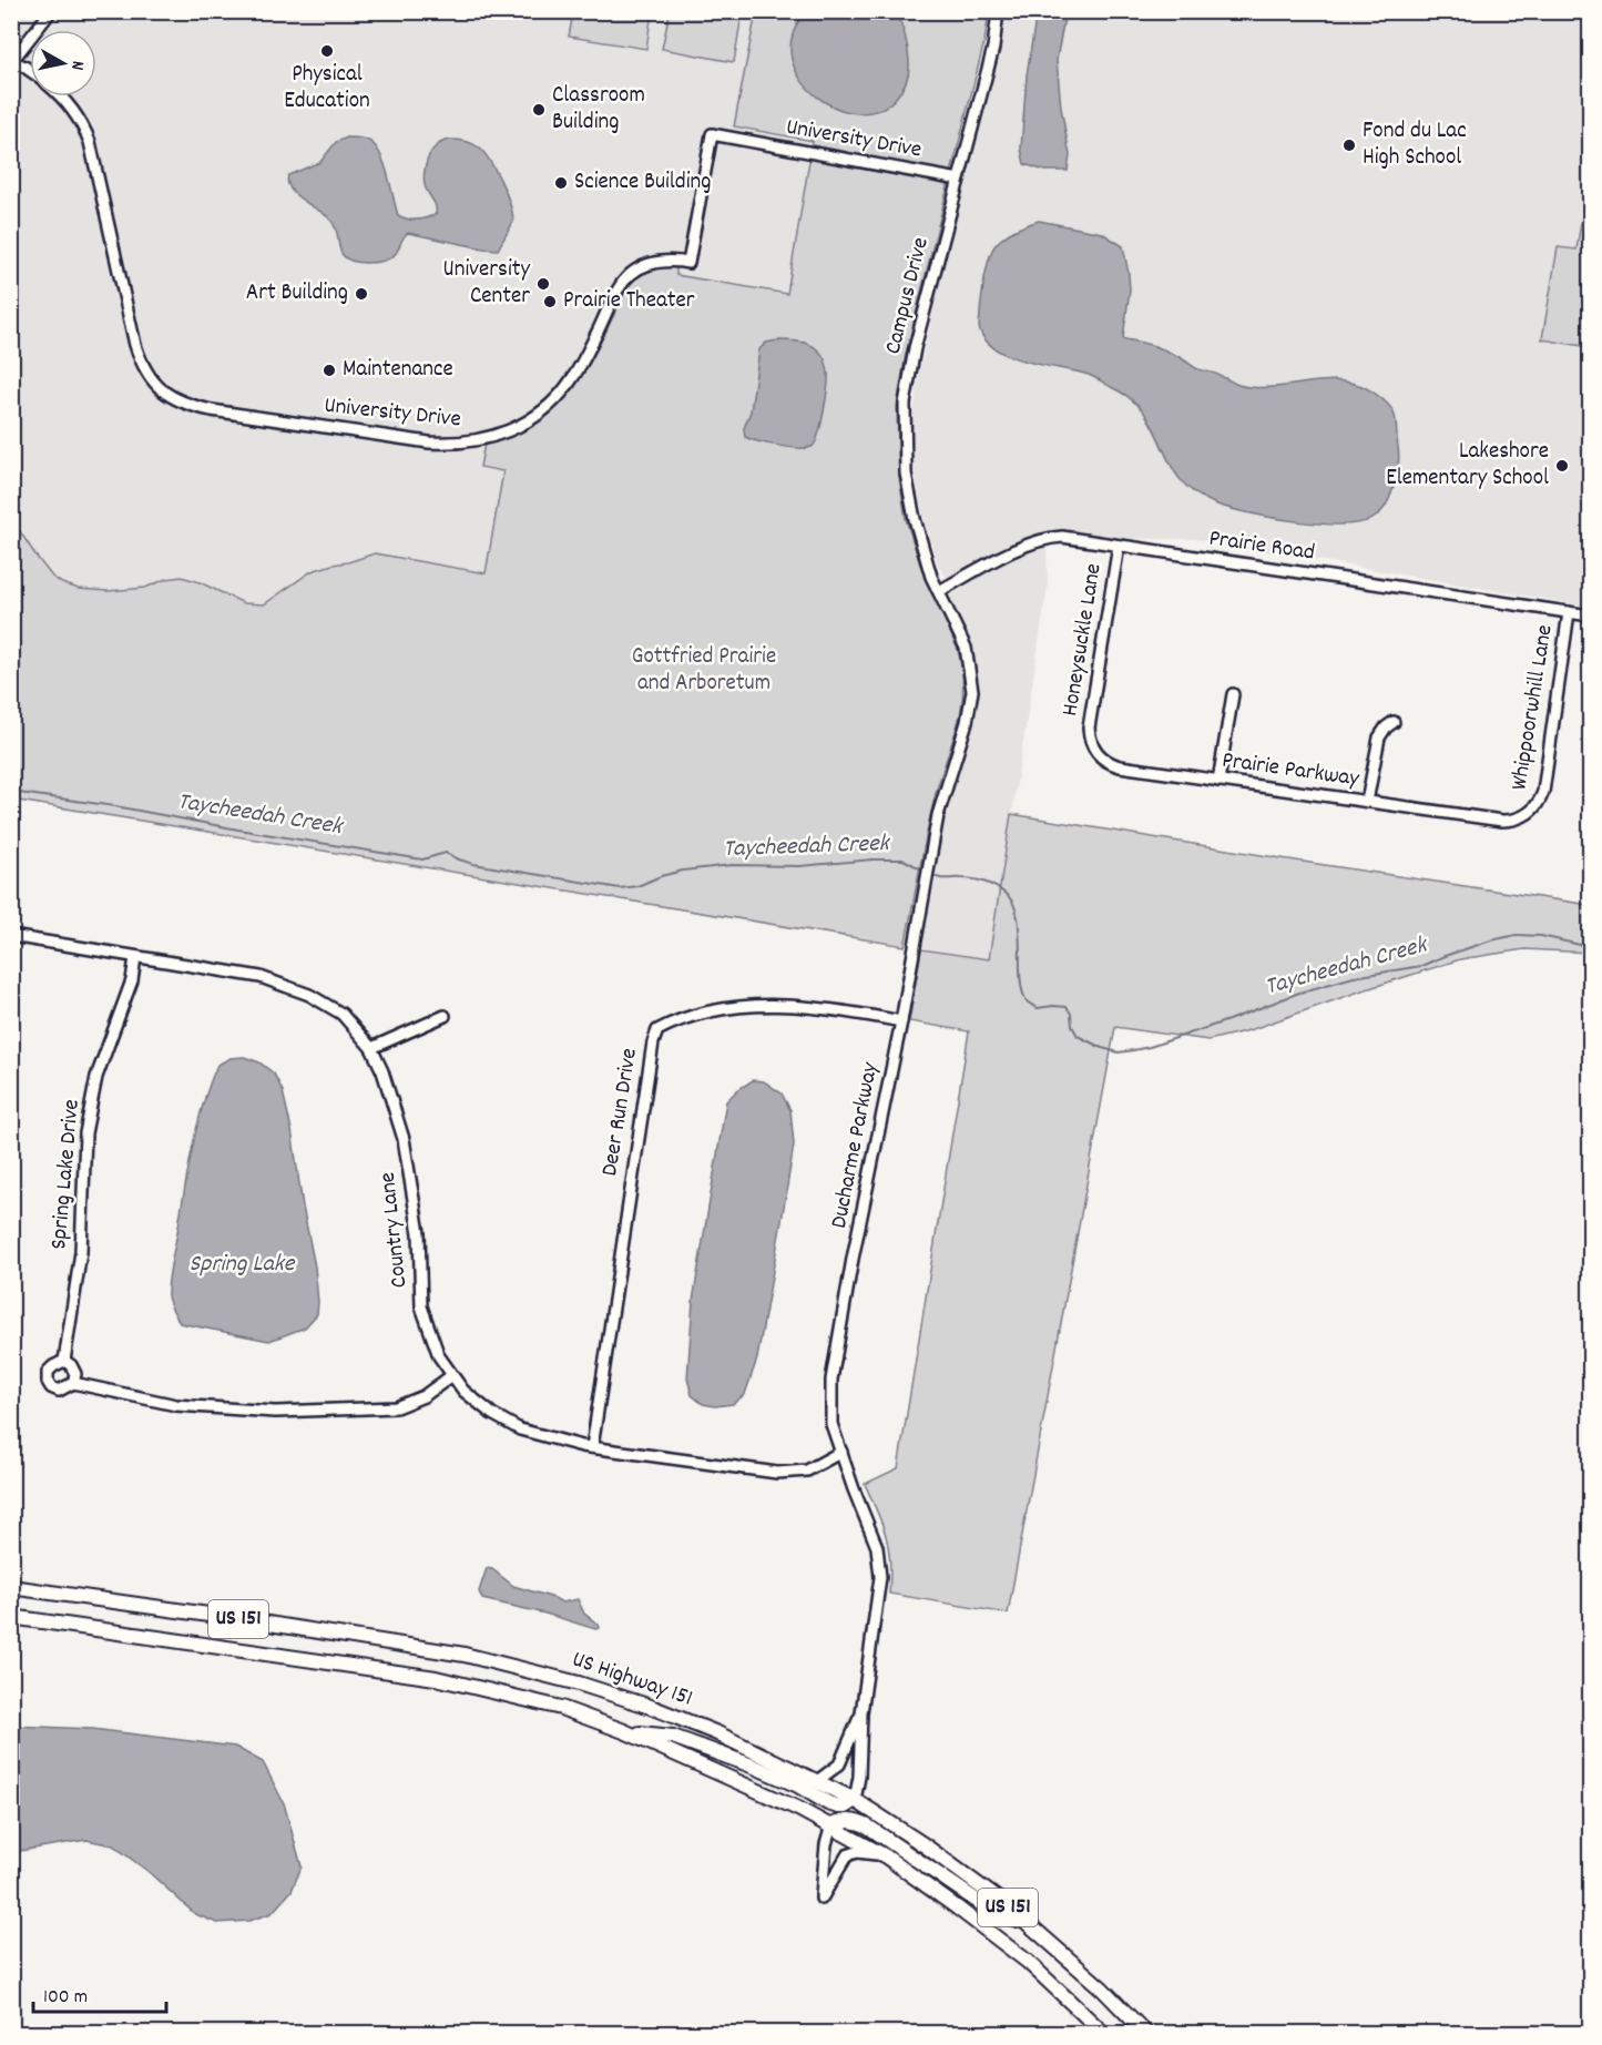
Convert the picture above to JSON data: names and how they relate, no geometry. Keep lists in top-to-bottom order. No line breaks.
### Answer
{"streets":{"main road":["US 151","US Highway 151"],"street":["University Drive","Campus Drive","Prairie Road","Honeysuckle Lane","Whippoorwhill Lane","Prairie Parkway","Deer Run Drive","Ducharme Parkway","Spring Lake Drive","Country Lane"]},"crossings":[["University Drive","Campus Drive"],["Campus Drive","Prairie Road"],["Campus Drive","Ducharme Parkway"],["Prairie Road","Honeysuckle Lane"],["Prairie Road","Whippoorwhill Lane"],["Prairie Road","Ducharme Parkway"],["Honeysuckle Lane","Prairie Parkway"],["Whippoorwhill Lane","Prairie Parkway"],["Deer Run Drive","Ducharme Parkway"],["Deer Run Drive","Country Lane"],["Ducharme Parkway","Country Lane"],["Ducharme Parkway","US Highway 151"],["Spring Lake Drive","Country Lane"]],"water":["Taycheedah Creek","Spring Lake"],"parks":["Gottfried Prairie and Arboretum"],"places":["Physical Education","Classroom Building","Fond du Lac High School","Science Building","University Center","Art Building","Prairie Theater","Maintenance","Lakeshore Elementary School"],"scale_bar":"100 m","north":"right"}
